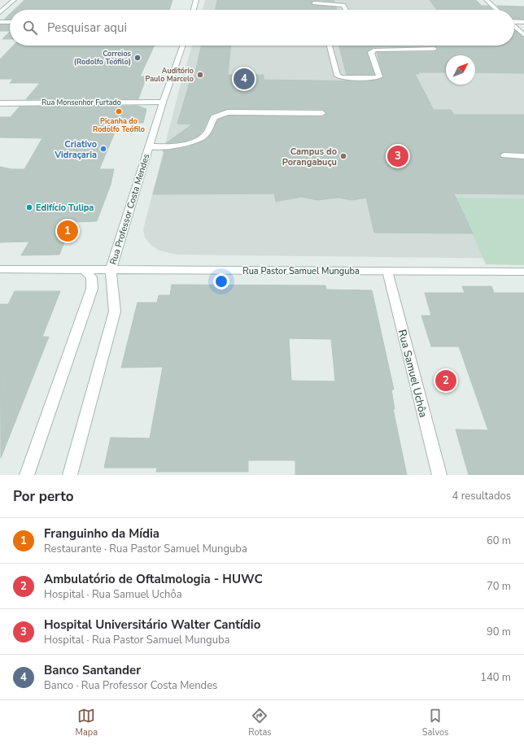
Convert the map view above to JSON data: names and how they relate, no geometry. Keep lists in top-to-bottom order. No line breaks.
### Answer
{"streets":{"street":["Rua Monsenhor Furtado","Rua Professor Costa Mendes","Rua Pastor Samuel Munguba","Rua Samuel Uchôa"]},"crossings":[["Rua Monsenhor Furtado","Rua Professor Costa Mendes"],["Rua Professor Costa Mendes","Rua Pastor Samuel Munguba"],["Rua Pastor Samuel Munguba","Rua Samuel Uchôa"]],"places":["Correios (Rodolfo Teófilo)","Auditório Paulo Marcelo","Picanha do Rodolfo Teófilo","Criativo Vidraçaria","Campus do Porangabuçu","Edifício Tulipa"],"north":"top right","page":{"search":"Pesquisar aqui","pins":["4","3","1","2"],"heading":["Por perto","4 resultados"],"list":[{"mark":"1","name":"Franguinho da Mídia","note":"Restaurante · Rua Pastor Samuel Munguba","value":"60 m"},{"mark":"2","name":"Ambulatório de Oftalmologia - HUWC","note":"Hospital · Rua Samuel Uchôa","value":"70 m"},{"mark":"3","name":"Hospital Universitário Walter Cantídio","note":"Hospital · Rua Pastor Samuel Munguba","value":"90 m"},{"mark":"4","name":"Banco Santander","note":"Banco · Rua Professor Costa Mendes","value":"140 m"}],"nav":["Mapa","Rotas","Salvos"]}}
